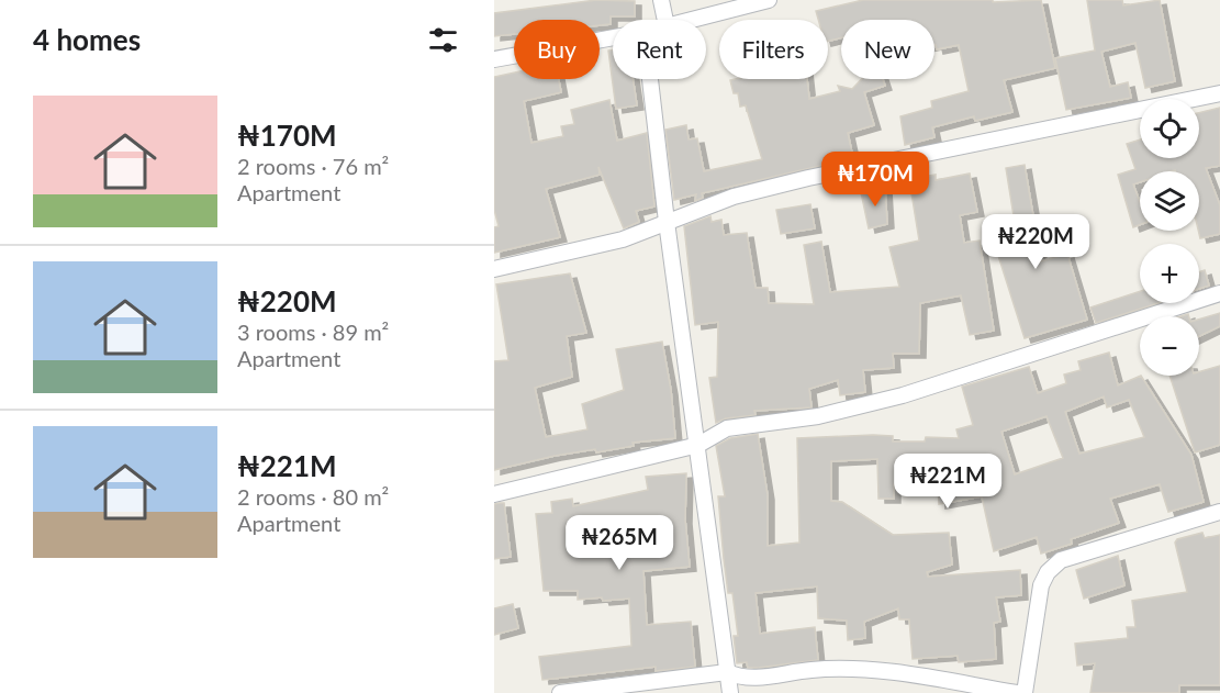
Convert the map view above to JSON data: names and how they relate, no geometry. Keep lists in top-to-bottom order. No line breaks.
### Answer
{"page":{"heading":"4 homes","chip":["Buy","Rent","Filters","New"],"list":[{"name":"₦170M","note":"2 rooms · 76 m² · Apartment"},{"name":"₦220M","note":"3 rooms · 89 m² · Apartment"},{"name":"₦221M","note":"2 rooms · 80 m² · Apartment"}],"map_buttons":["+","−"],"price":["₦170M","₦220M","₦221M","₦265M"]}}
